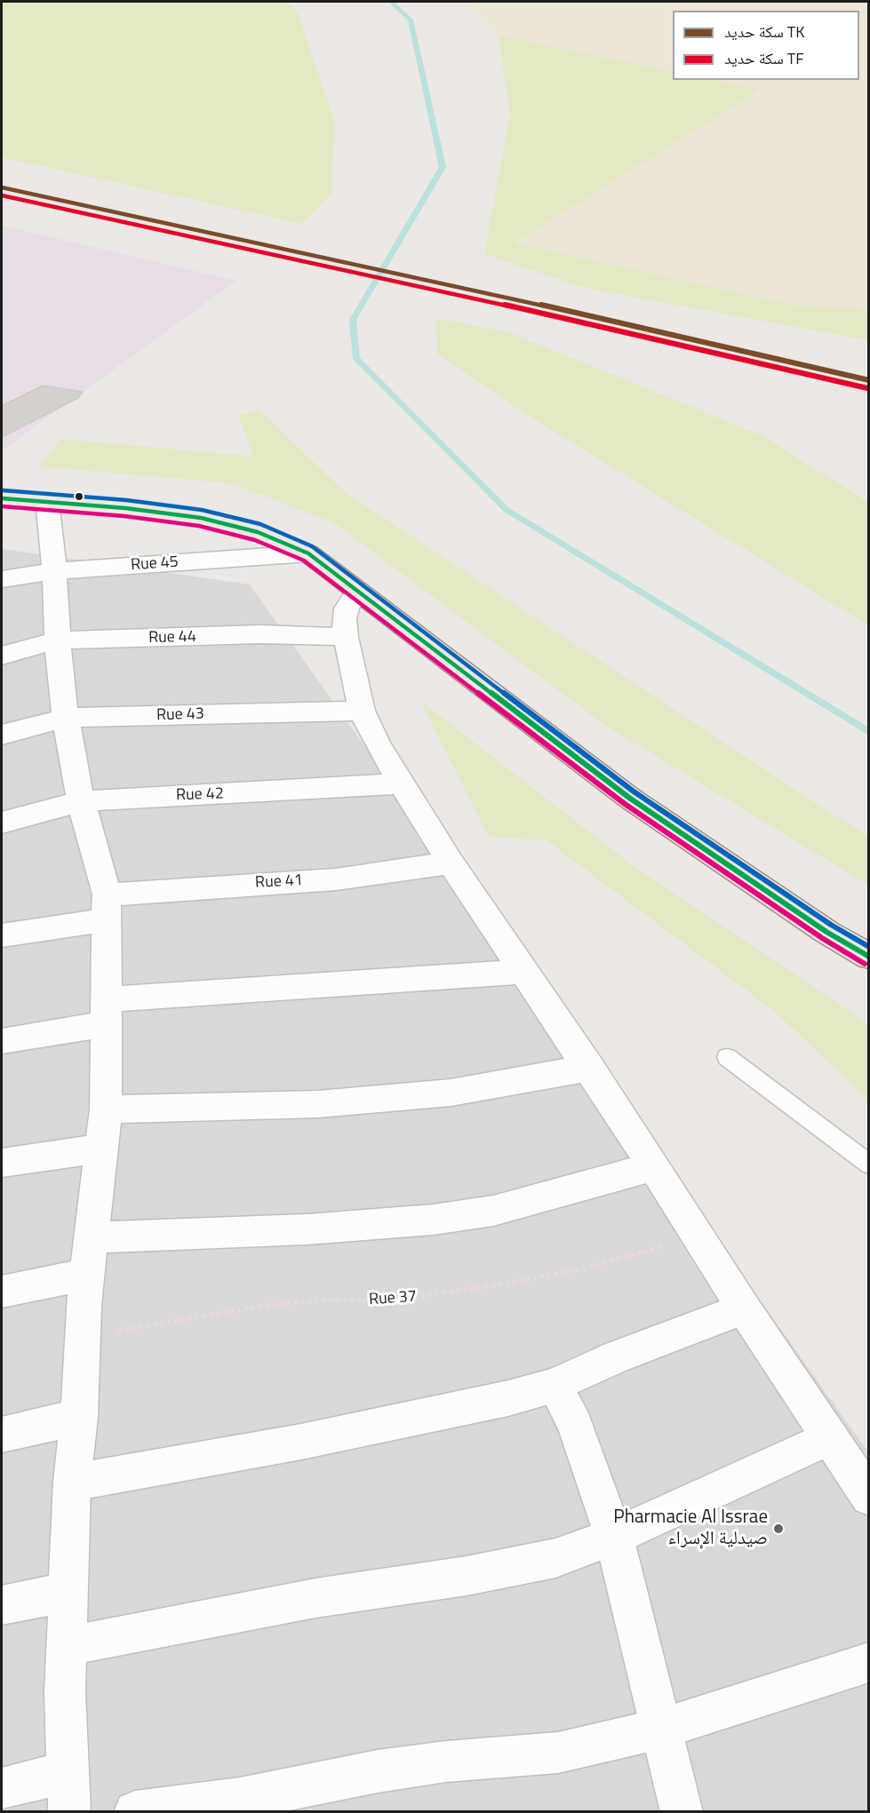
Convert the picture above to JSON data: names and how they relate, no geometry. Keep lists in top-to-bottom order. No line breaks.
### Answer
{"streets":{"street":["Rue 45","Rue 44","Rue 43","Rue 42","Rue 41"],"path":["Rue 37"]},"places":["Pharmacie Al Issrae صيدلية الإسراء"],"lines":["rail line TK","rail line TF"],"legend":["سكة حديد TK","سكة حديد TF"]}
